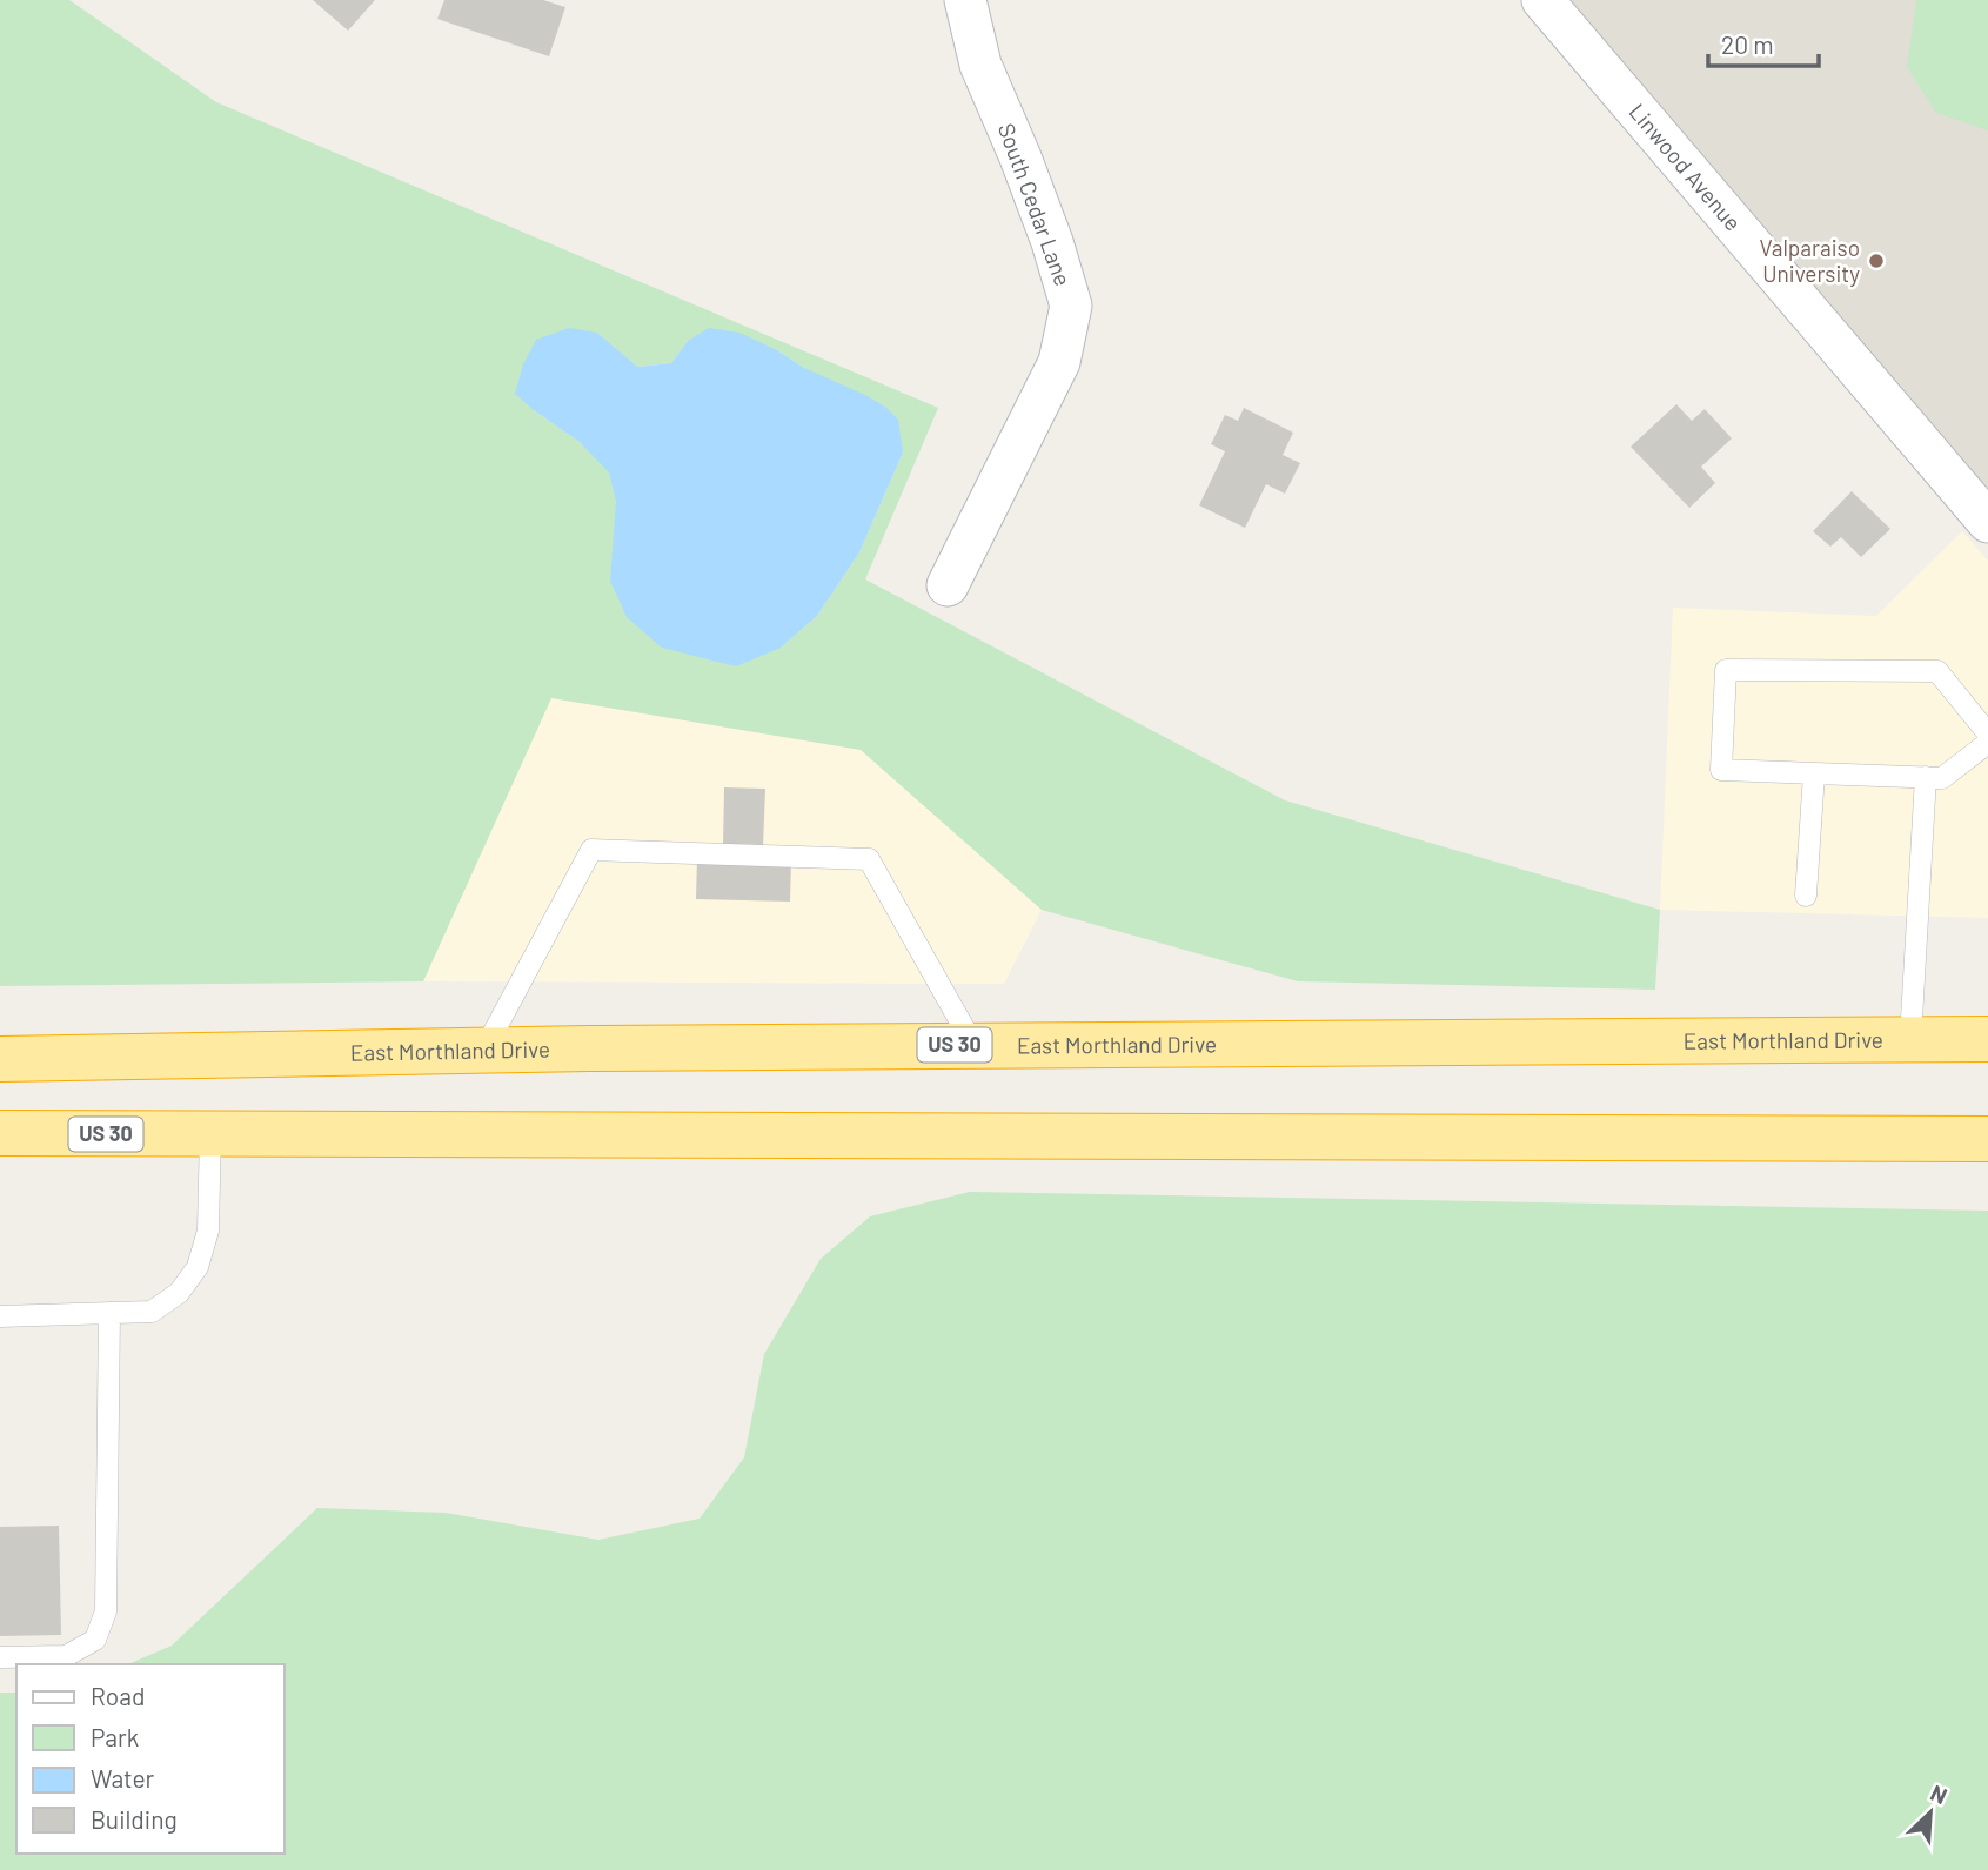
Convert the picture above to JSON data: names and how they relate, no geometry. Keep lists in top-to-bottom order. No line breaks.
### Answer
{"streets":{"highway":["East Morthland Drive","US 30"],"street":["Linwood Avenue","South Cedar Lane"]},"places":["Valparaiso University"],"legend":["Road","Park","Water","Building"],"scale_bar":"20 m","north":"top right"}
